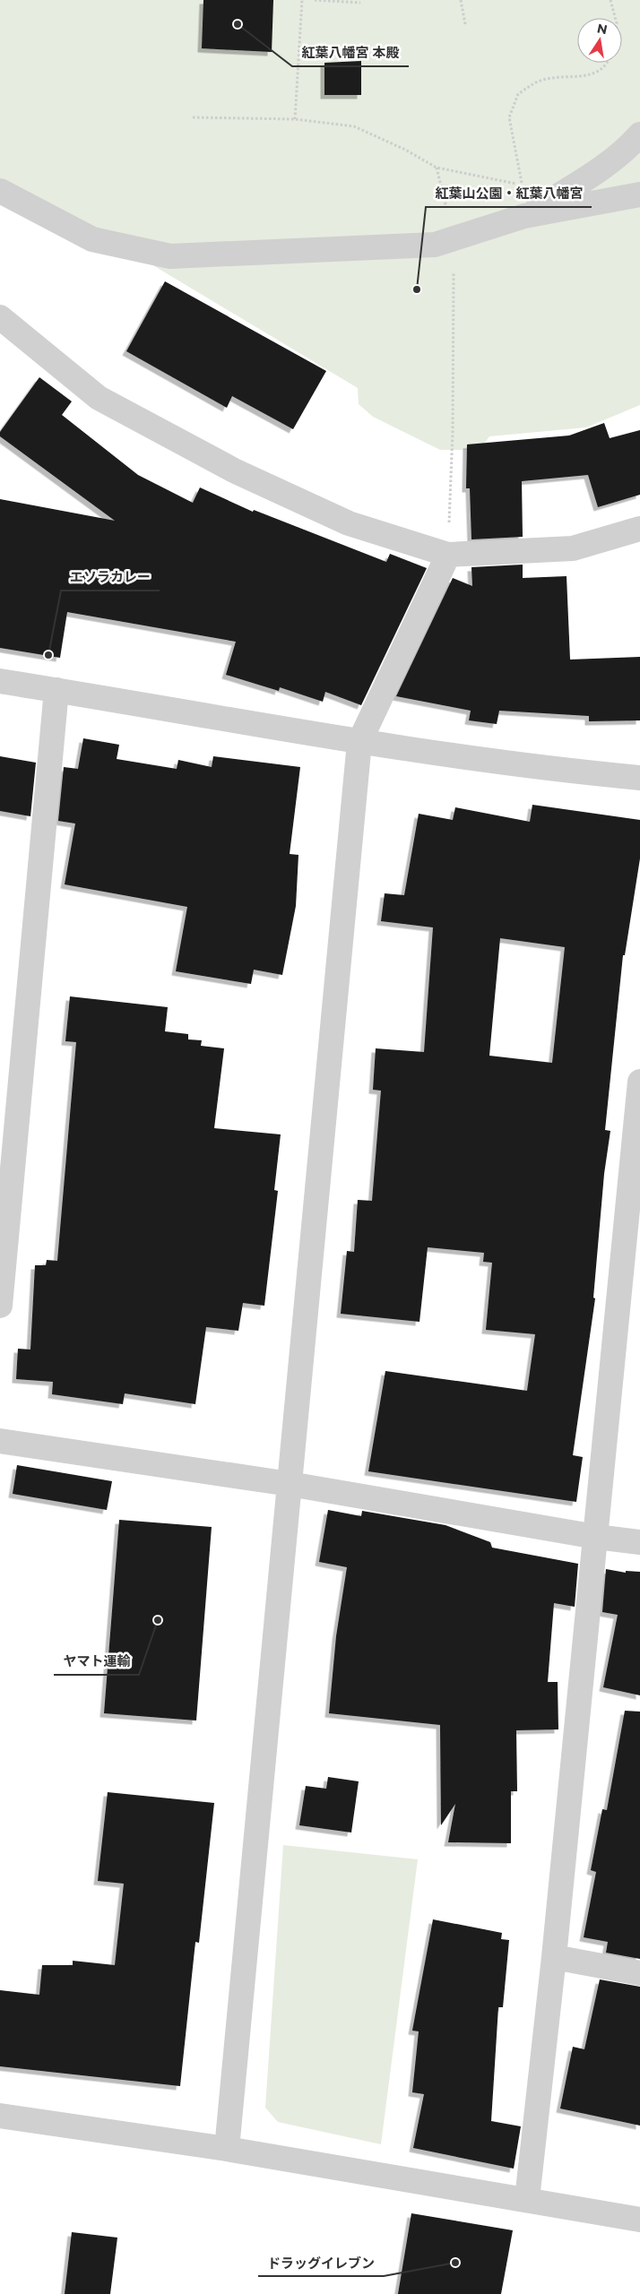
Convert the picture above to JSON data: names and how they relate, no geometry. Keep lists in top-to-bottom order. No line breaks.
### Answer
{"places":["紅葉八幡宮 本殿","紅葉山公園・紅葉八幡宮","エソラカレー","ヤマト運輸","ドラッグイレブン"],"north":"top"}
